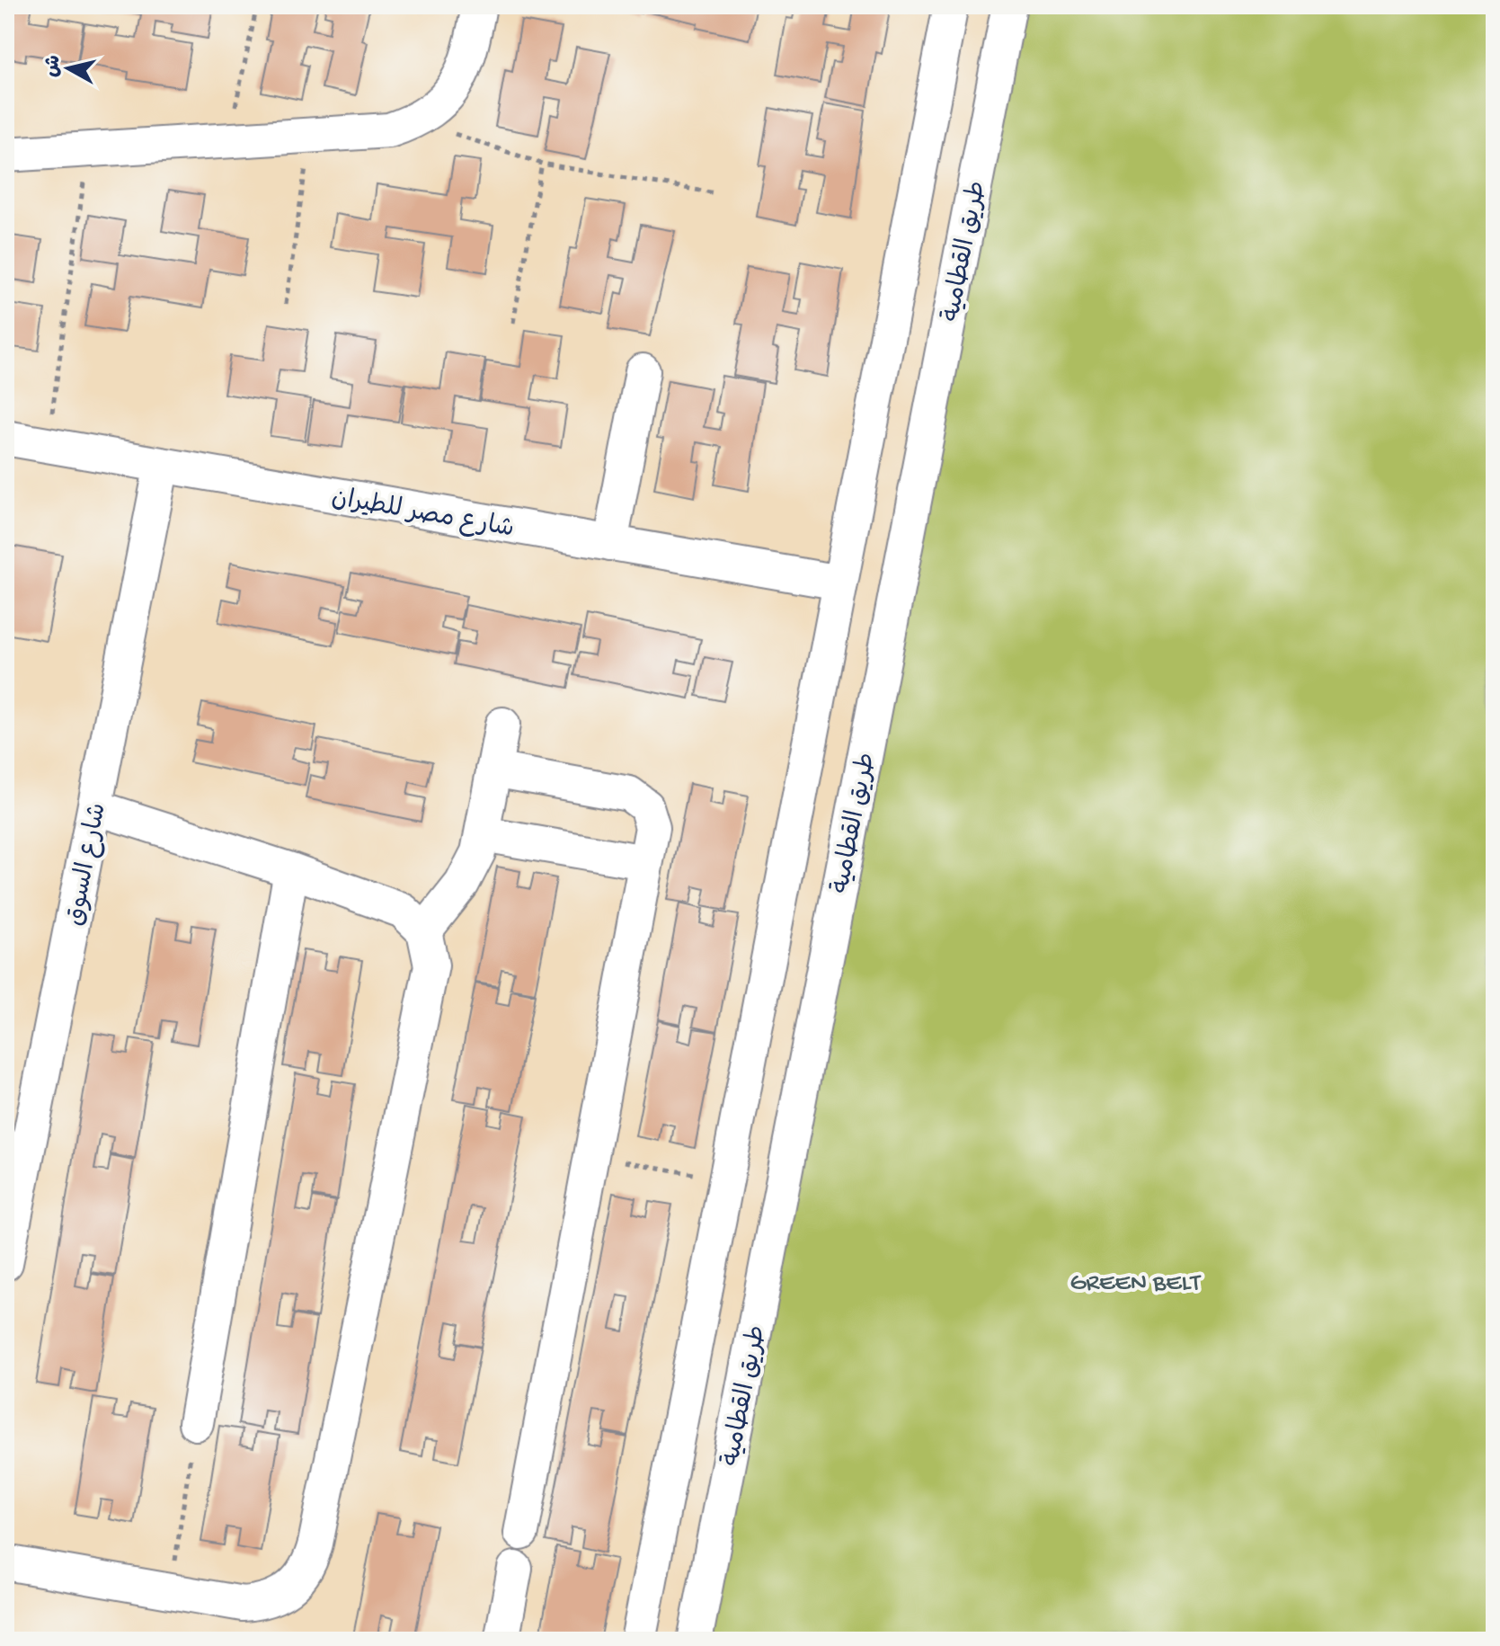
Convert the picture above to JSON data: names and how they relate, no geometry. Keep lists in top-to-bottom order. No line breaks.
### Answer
{"streets":{"street":["طريق القطامية","شارع مصر للطيران","شارع السوق"]},"crossings":[["شارع مصر للطيران","شارع السوق"]],"parks":["GREEN BELT"],"north":"left"}
